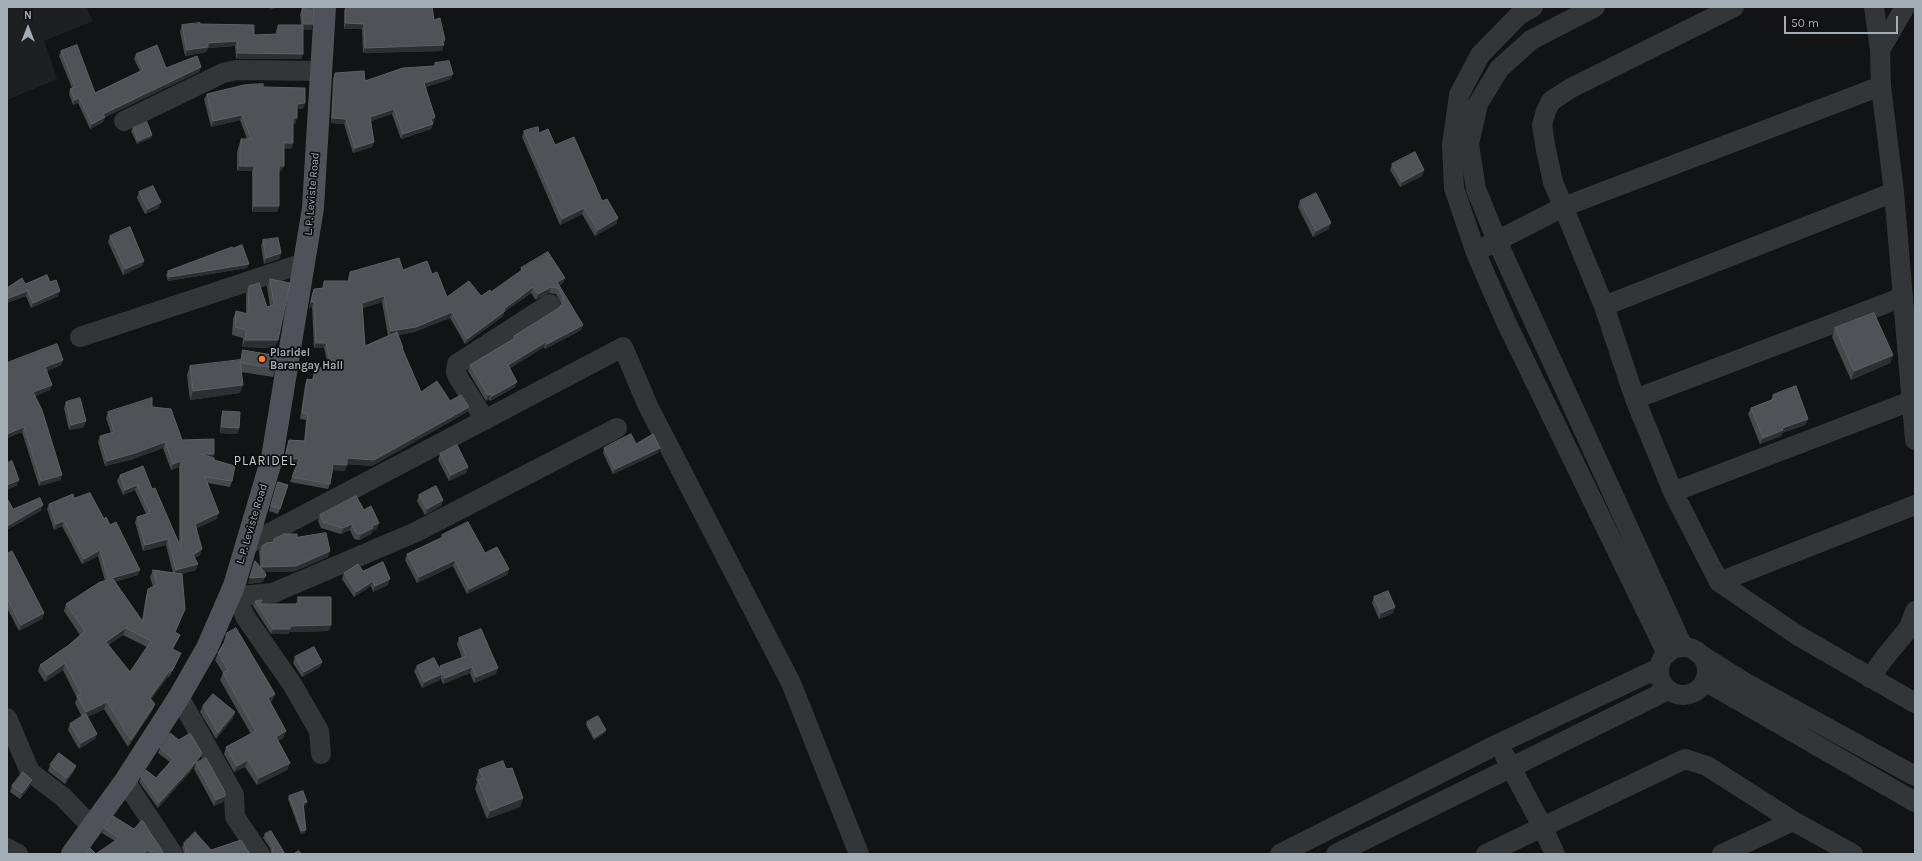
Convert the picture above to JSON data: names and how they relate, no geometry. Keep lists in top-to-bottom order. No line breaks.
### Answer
{"streets":{"main road":["L. P. Leviste Road"]},"districts":["PLARIDEL"],"places":["Plaridel Barangay Hall"],"scale_bar":"50 m","north":"top"}
